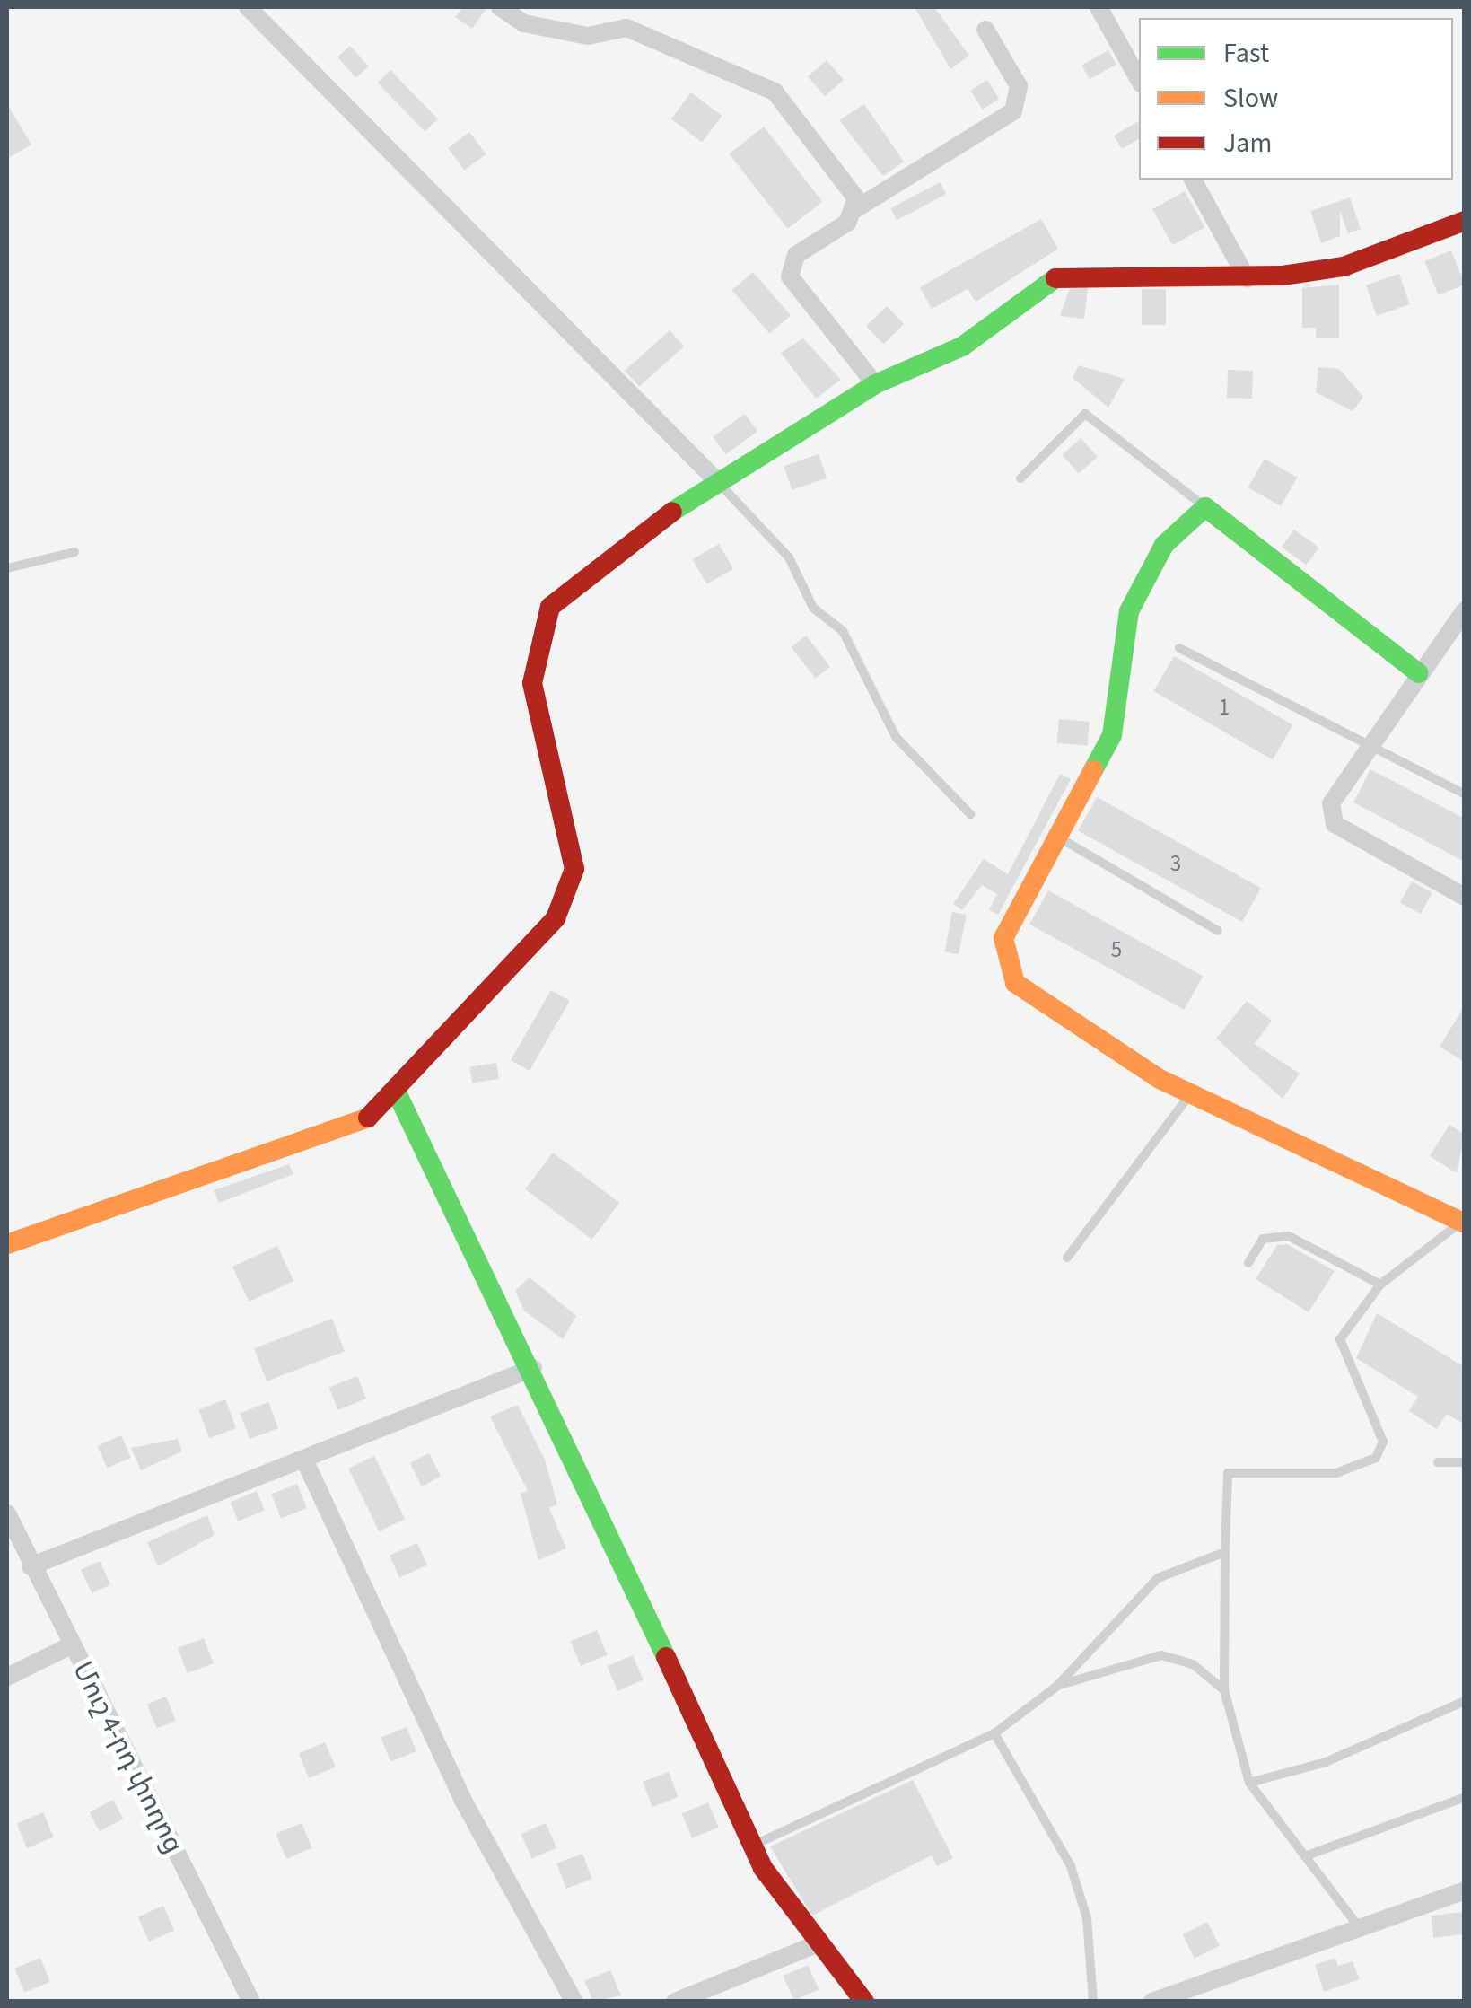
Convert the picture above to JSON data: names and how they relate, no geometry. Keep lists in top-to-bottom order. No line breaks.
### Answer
{"streets":{"street":["Մուշ 4-րդ փողոց"]},"house_numbers":["1","3","5"],"legend":["Fast","Slow","Jam"]}
